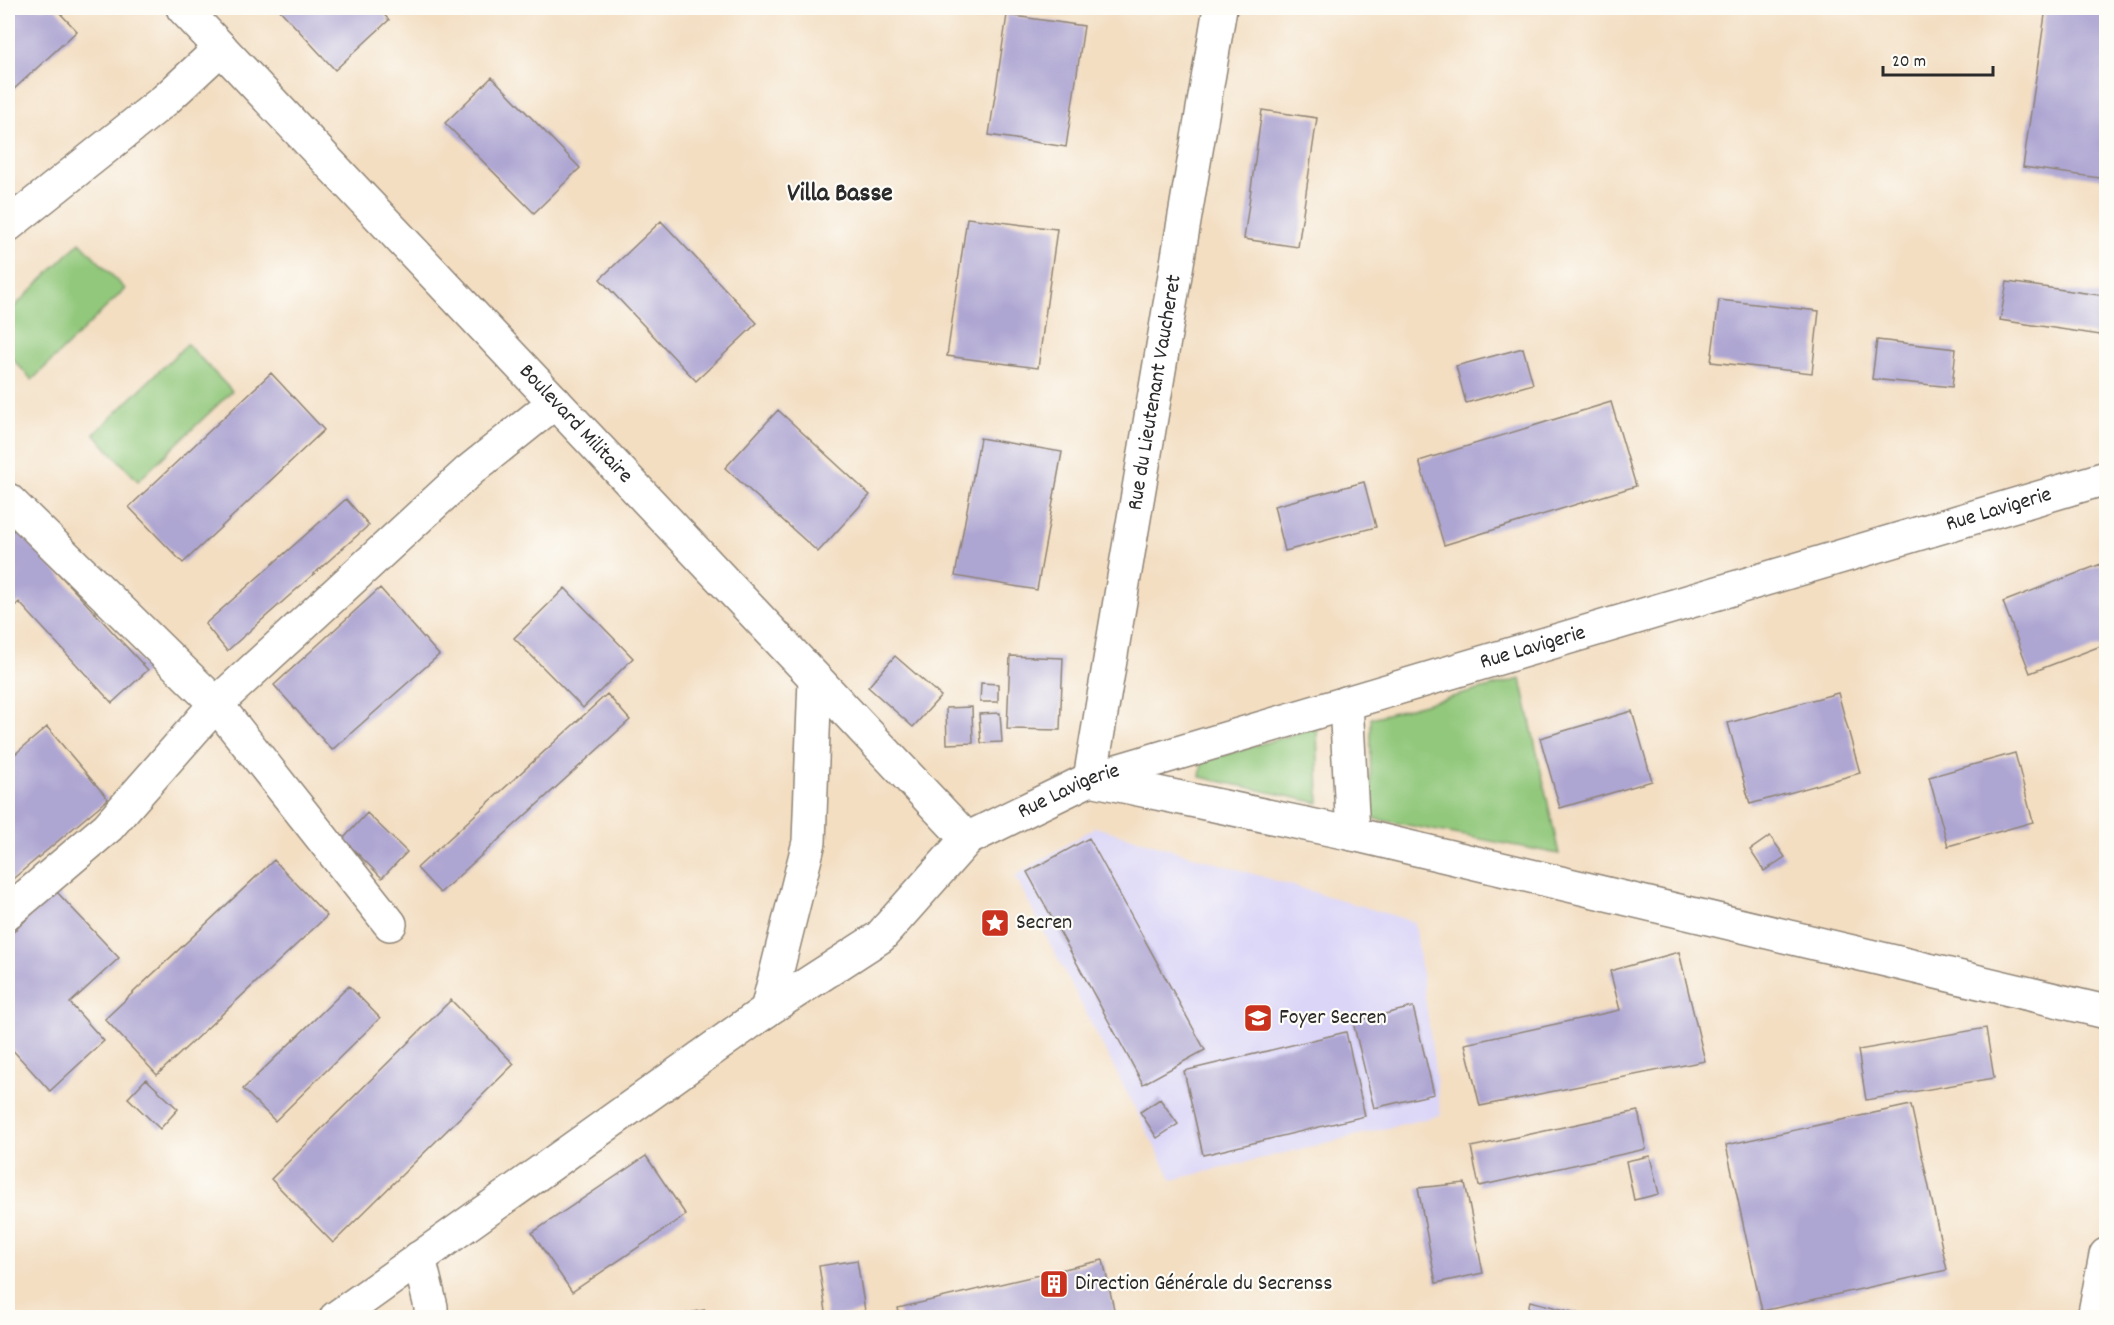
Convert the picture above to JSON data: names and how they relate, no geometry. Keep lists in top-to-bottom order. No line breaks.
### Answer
{"streets":{"street":["Rue du Lieutenant Vaucheret","Boulevard Militaire","Rue Lavigerie"]},"crossings":[["Rue du Lieutenant Vaucheret","Rue Lavigerie"],["Boulevard Militaire","Rue Lavigerie"]],"districts":["Villa Basse"],"places":{"place":["Secren"],"school or university":["Foyer Secren"],"building":["Direction Générale du Secrenss"]},"scale_bar":"20 m"}
